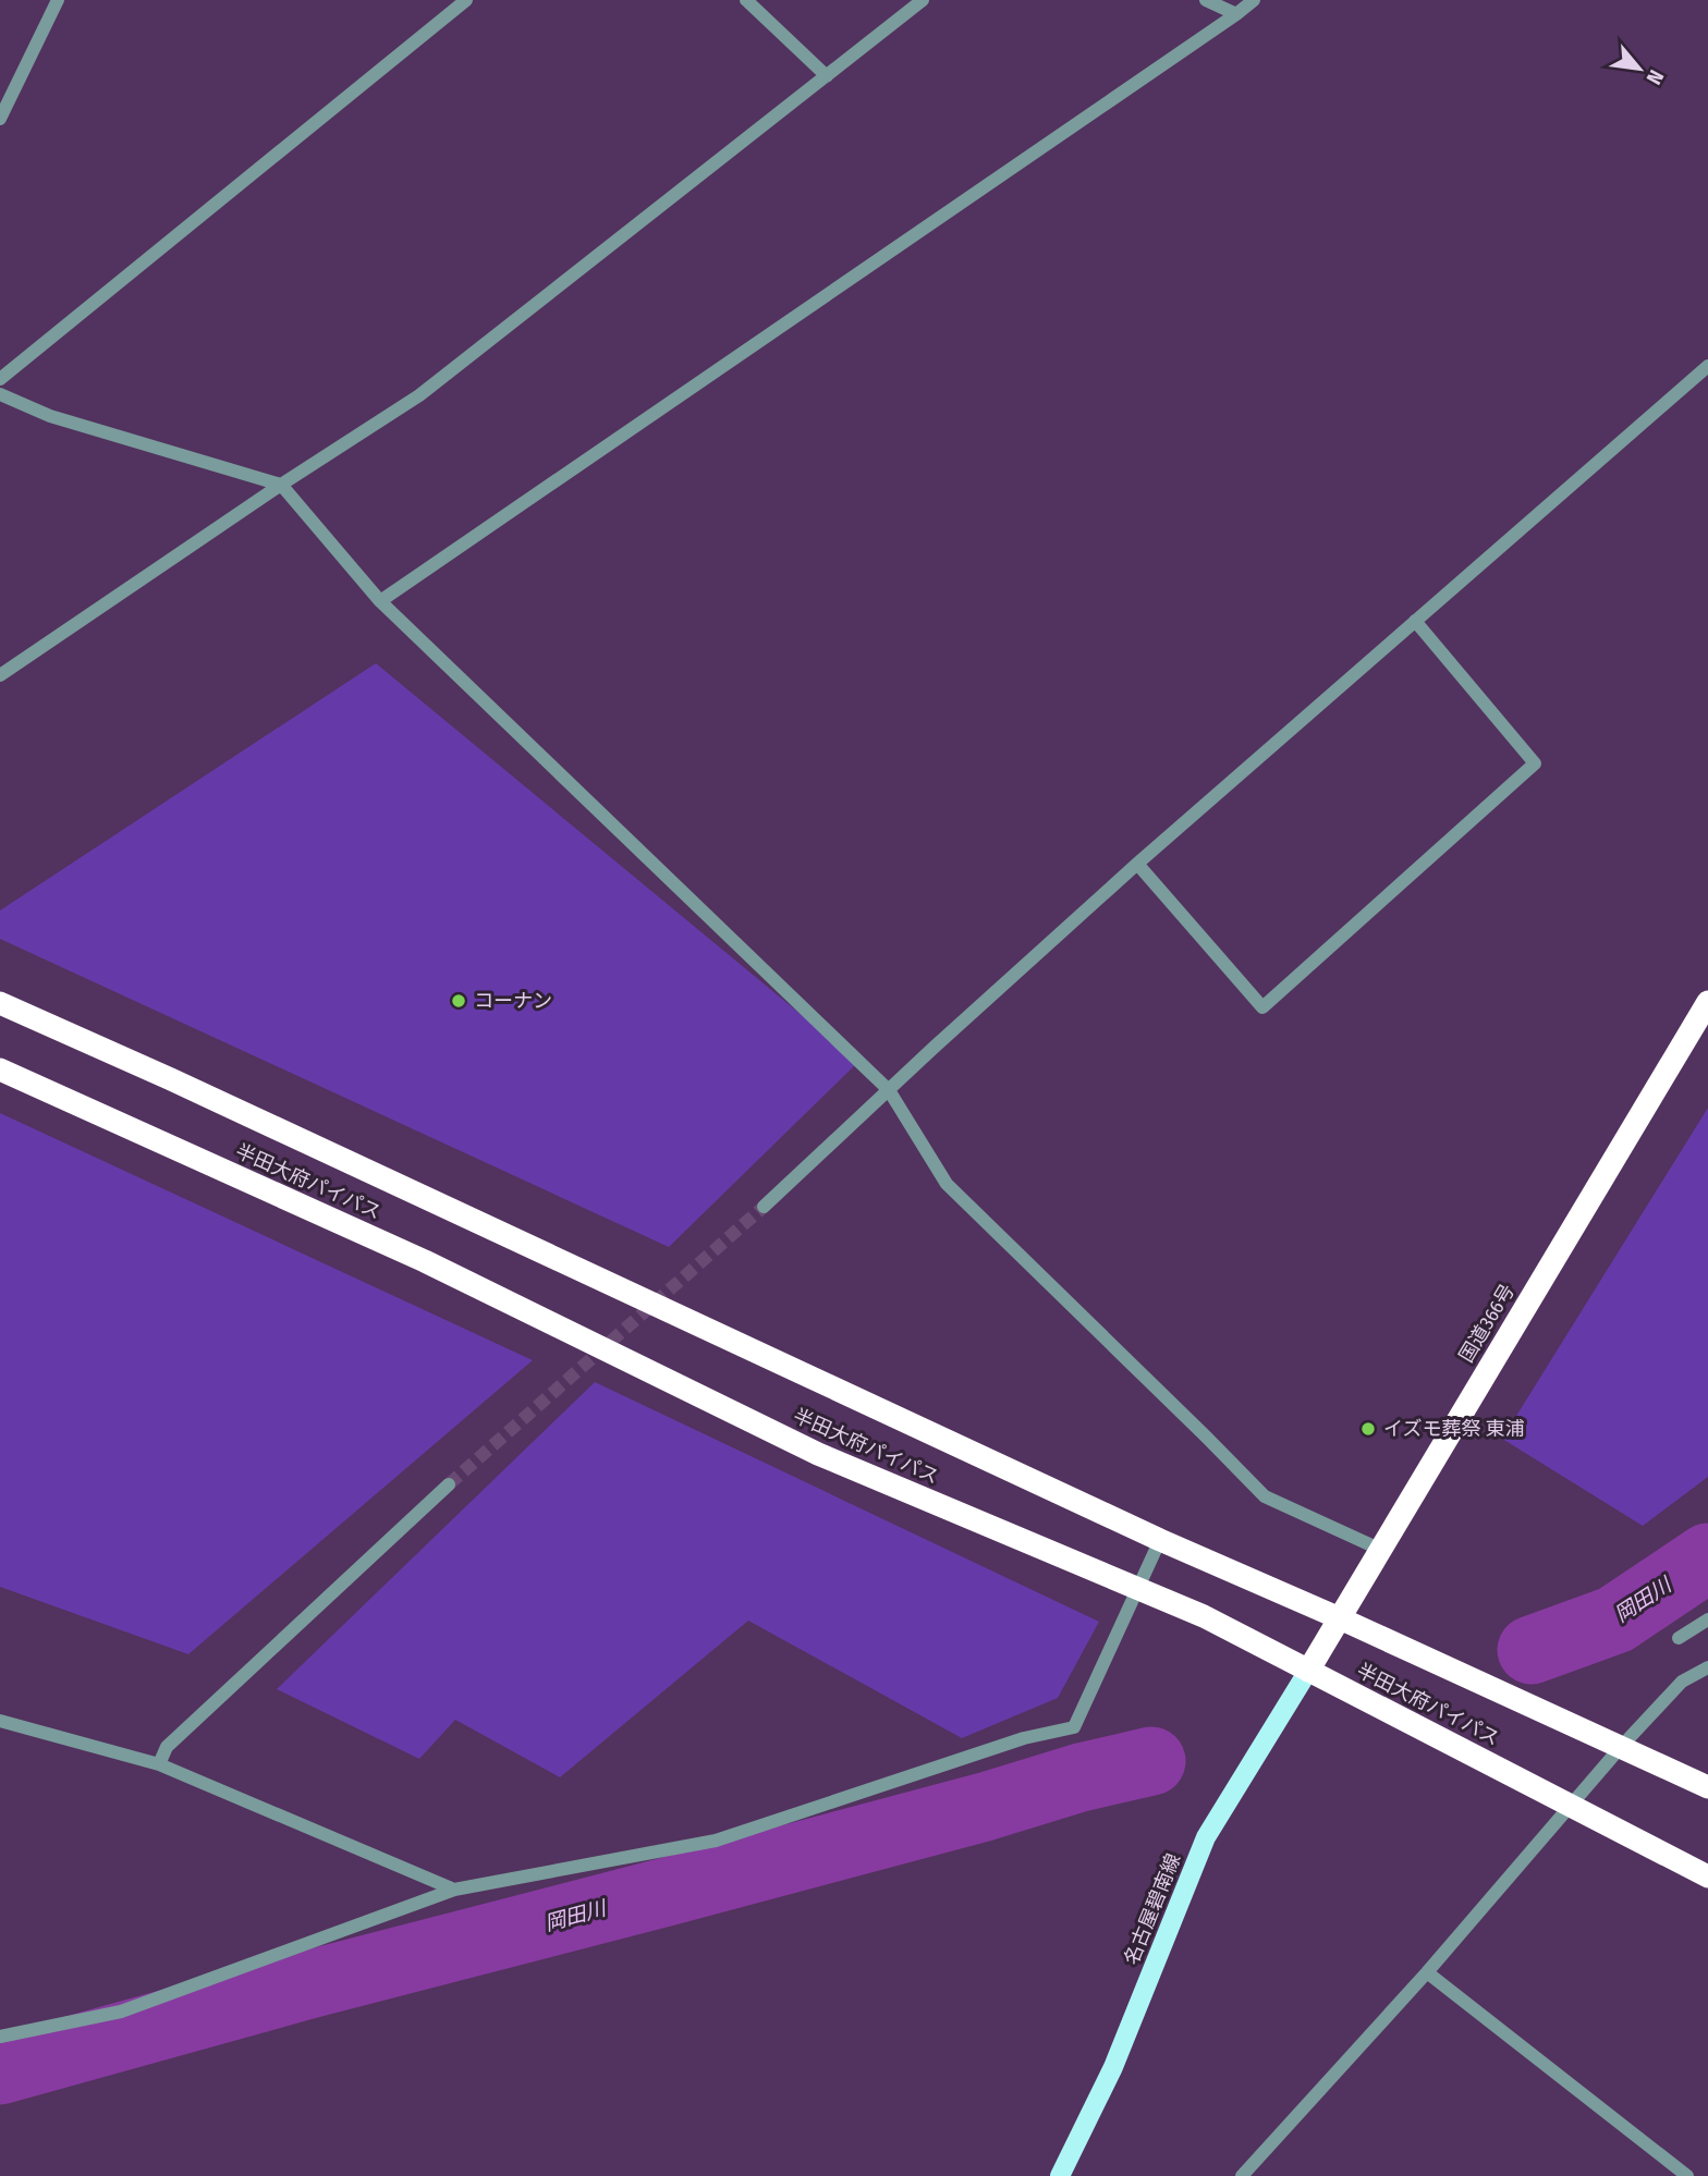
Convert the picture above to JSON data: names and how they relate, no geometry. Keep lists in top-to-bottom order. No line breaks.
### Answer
{"streets":{"highway":["半田大府パイパス","国道366号"],"main road":["名古屋碧南線"]},"crossings":[["半田大府パイパス","国道366号"],["半田大府パイパス","名古屋碧南線"],["国道366号","名古屋碧南線"]],"water":["岡田川"],"places":["コーナン","イズモ葬祭 東浦"],"north":"bottom right"}
